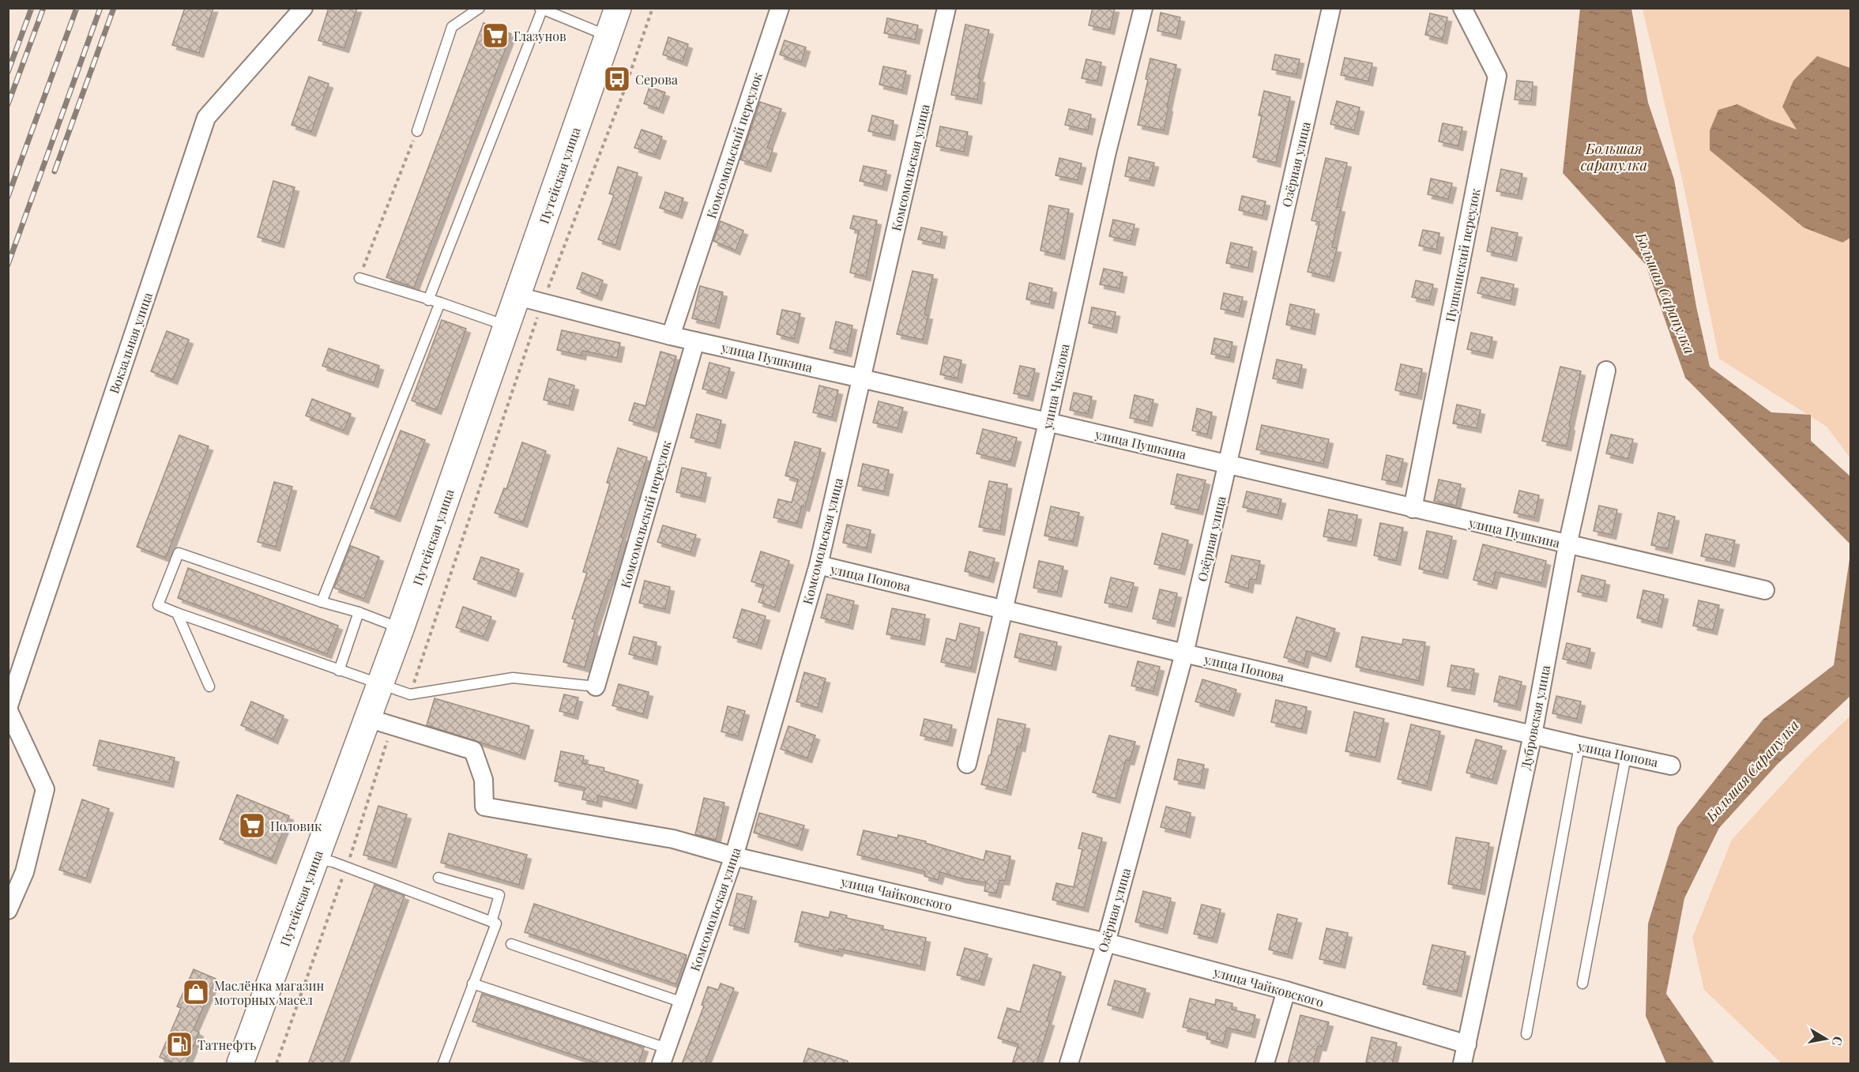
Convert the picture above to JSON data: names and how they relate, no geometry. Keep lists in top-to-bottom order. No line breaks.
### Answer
{"streets":{"main road":["Путейская улица"],"street":["Комсомольский переулок","Озёрная улица","Комсомольская улица","Пушкинский переулок","Вокзальная улица","улица Пушкина","улица Чкалова","улица Попова","Дубровская улица","улица Чайковского"]},"crossings":[["Комсомольский переулок","улица Пушкина"],["Озёрная улица","улица Пушкина"],["Озёрная улица","улица Попова"],["Озёрная улица","улица Чайковского"],["Комсомольская улица","улица Пушкина"],["Комсомольская улица","улица Попова"],["Комсомольская улица","улица Чайковского"],["Путейская улица","улица Пушкина"],["Путейская улица","улица Чайковского"],["Пушкинский переулок","улица Пушкина"],["улица Пушкина","улица Чкалова"],["улица Пушкина","Дубровская улица"],["улица Чкалова","улица Попова"],["улица Попова","Дубровская улица"],["Дубровская улица","улица Чайковского"]],"water":["Большая сарапулка","Большая Сарапулка"],"places":{"supermarket":["Глазунов","Половик"],"bus stop":["Серова"],"shop":["Маслёнка магазин моторных масел"],"fuel station":["Татнефть"]},"north":"right"}
